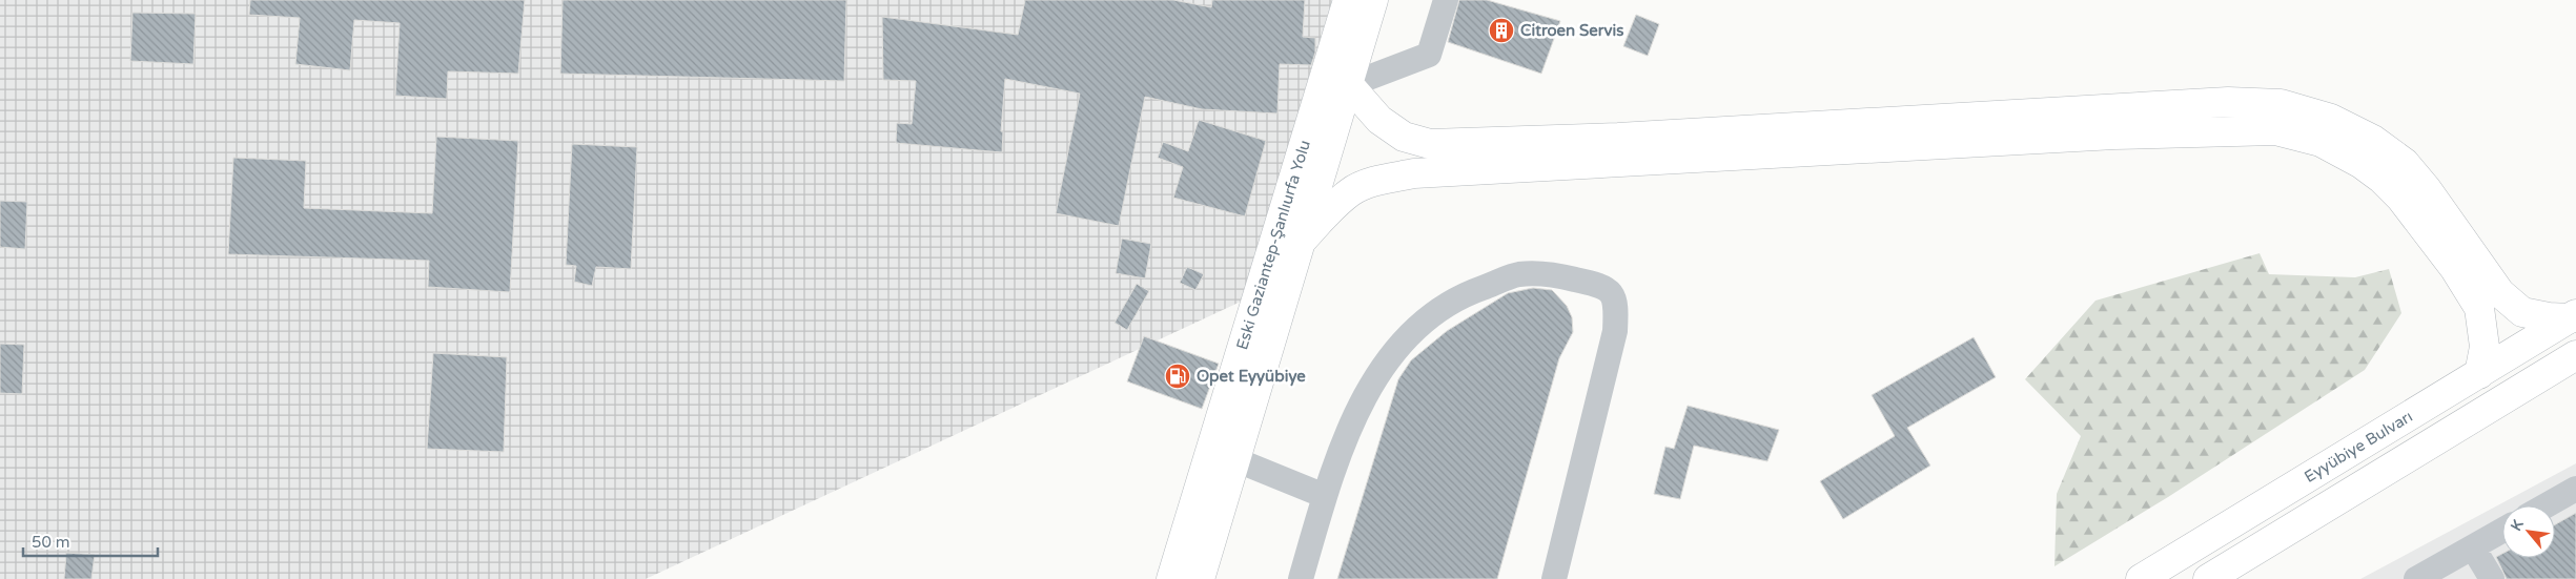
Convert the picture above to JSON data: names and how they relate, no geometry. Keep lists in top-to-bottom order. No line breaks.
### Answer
{"streets":{"main road":["Eski Gaziantep-Şanlıurfa Yolu","Eyyübiye Bulvarı"]},"places":{"building":["Citroen Servis"],"fuel station":["Opet Eyyübiye"]},"scale_bar":"50 m","north":"top left"}
